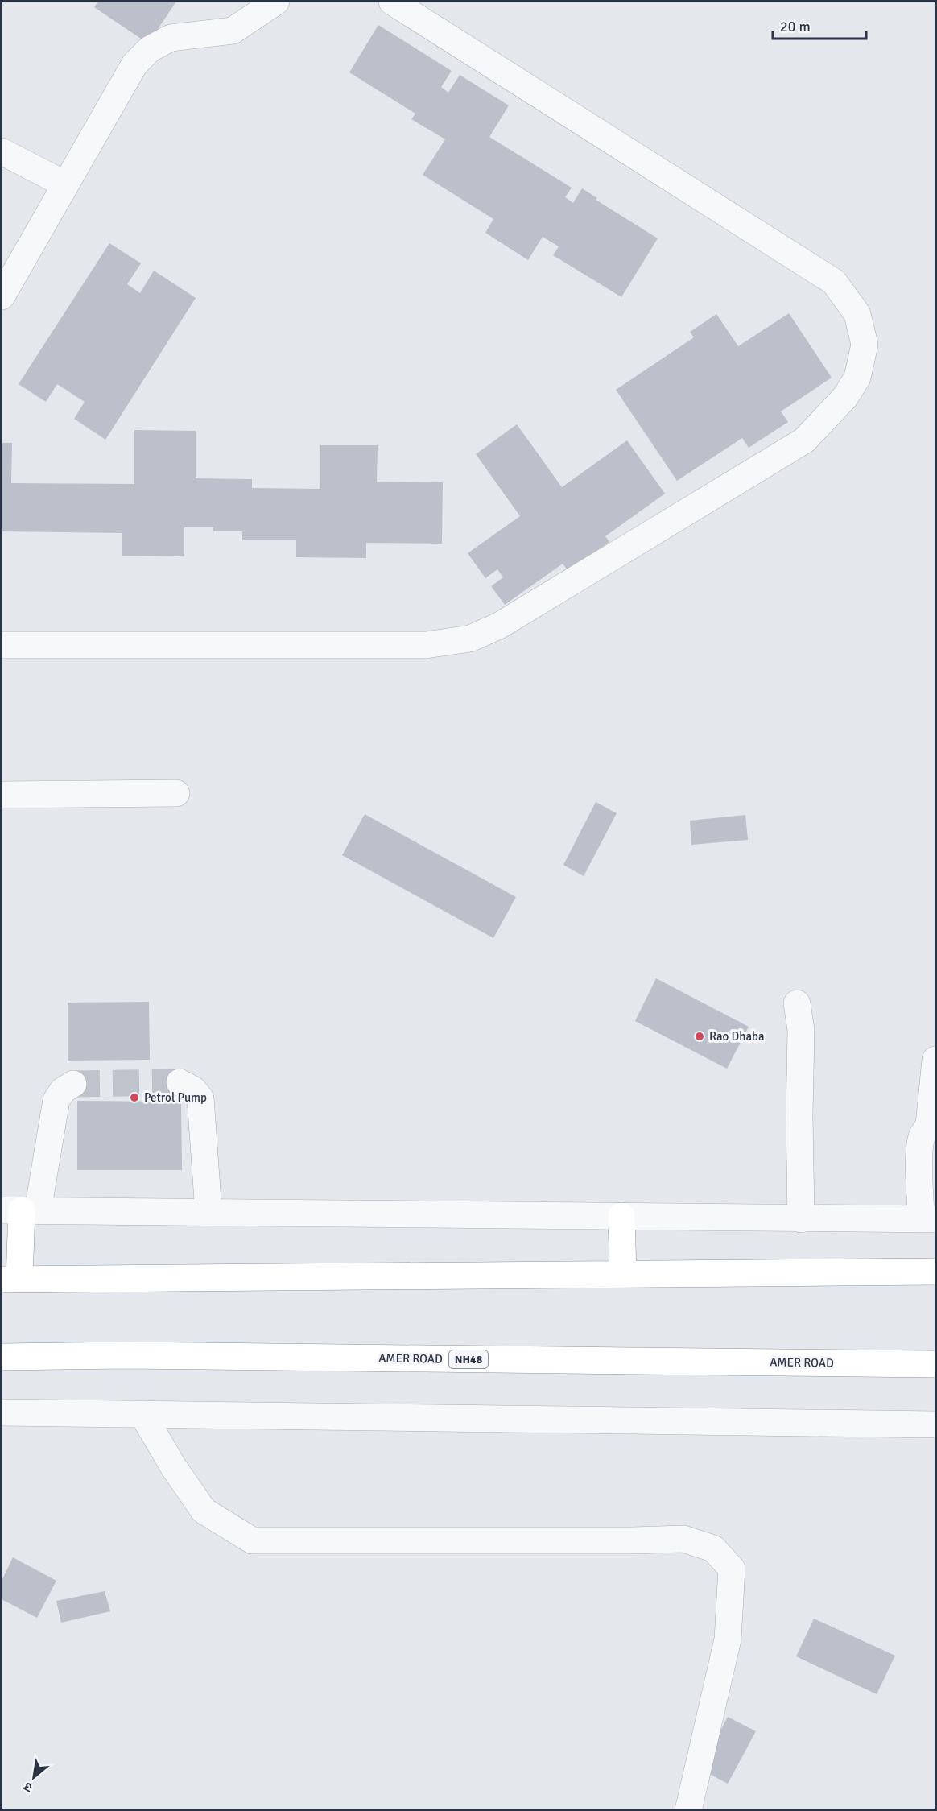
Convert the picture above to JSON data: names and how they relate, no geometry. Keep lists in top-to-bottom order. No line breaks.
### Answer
{"streets":{"highway":["AMER ROAD","NH48"]},"places":["Rao Dhaba","Petrol Pump"],"scale_bar":"20 m","north":"bottom left"}
